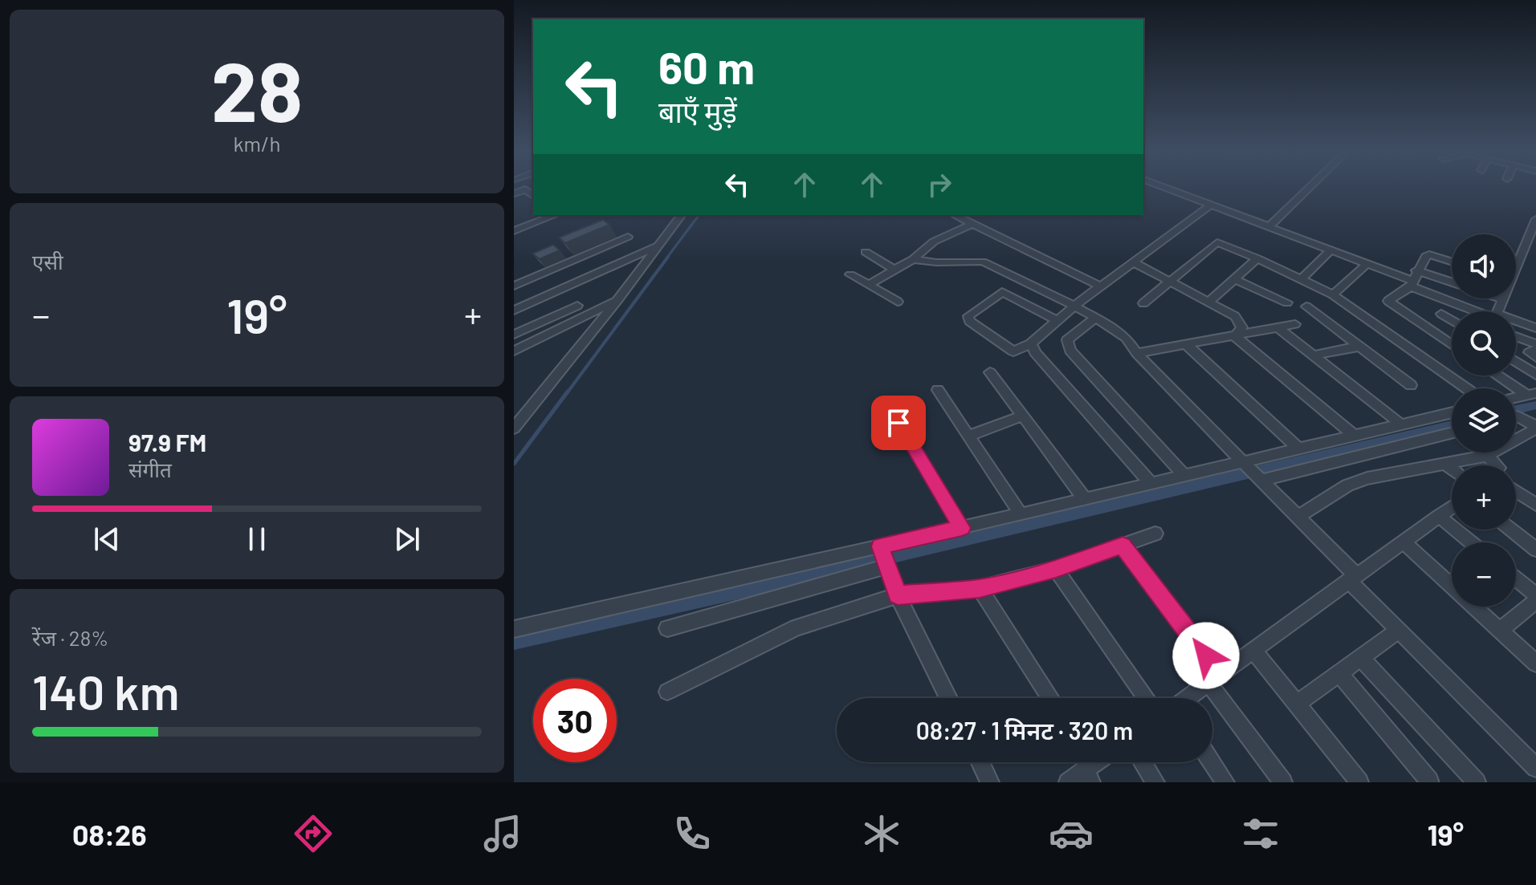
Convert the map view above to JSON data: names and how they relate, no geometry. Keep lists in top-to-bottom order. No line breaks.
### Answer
{"page":{"tile":[["28","km/h"],"एसी",["रेंज · 28%","140 km"]],"turn":["60 m","बाएँ मुड़ें"],"map_buttons":["+","−"],"heat":["−","19°","+"],"song":["97.9 FM","संगीत"],"limit":"30","trip":"08:27 · 1 मिनट · 320 m","tabs":["08:26","19°"]}}
